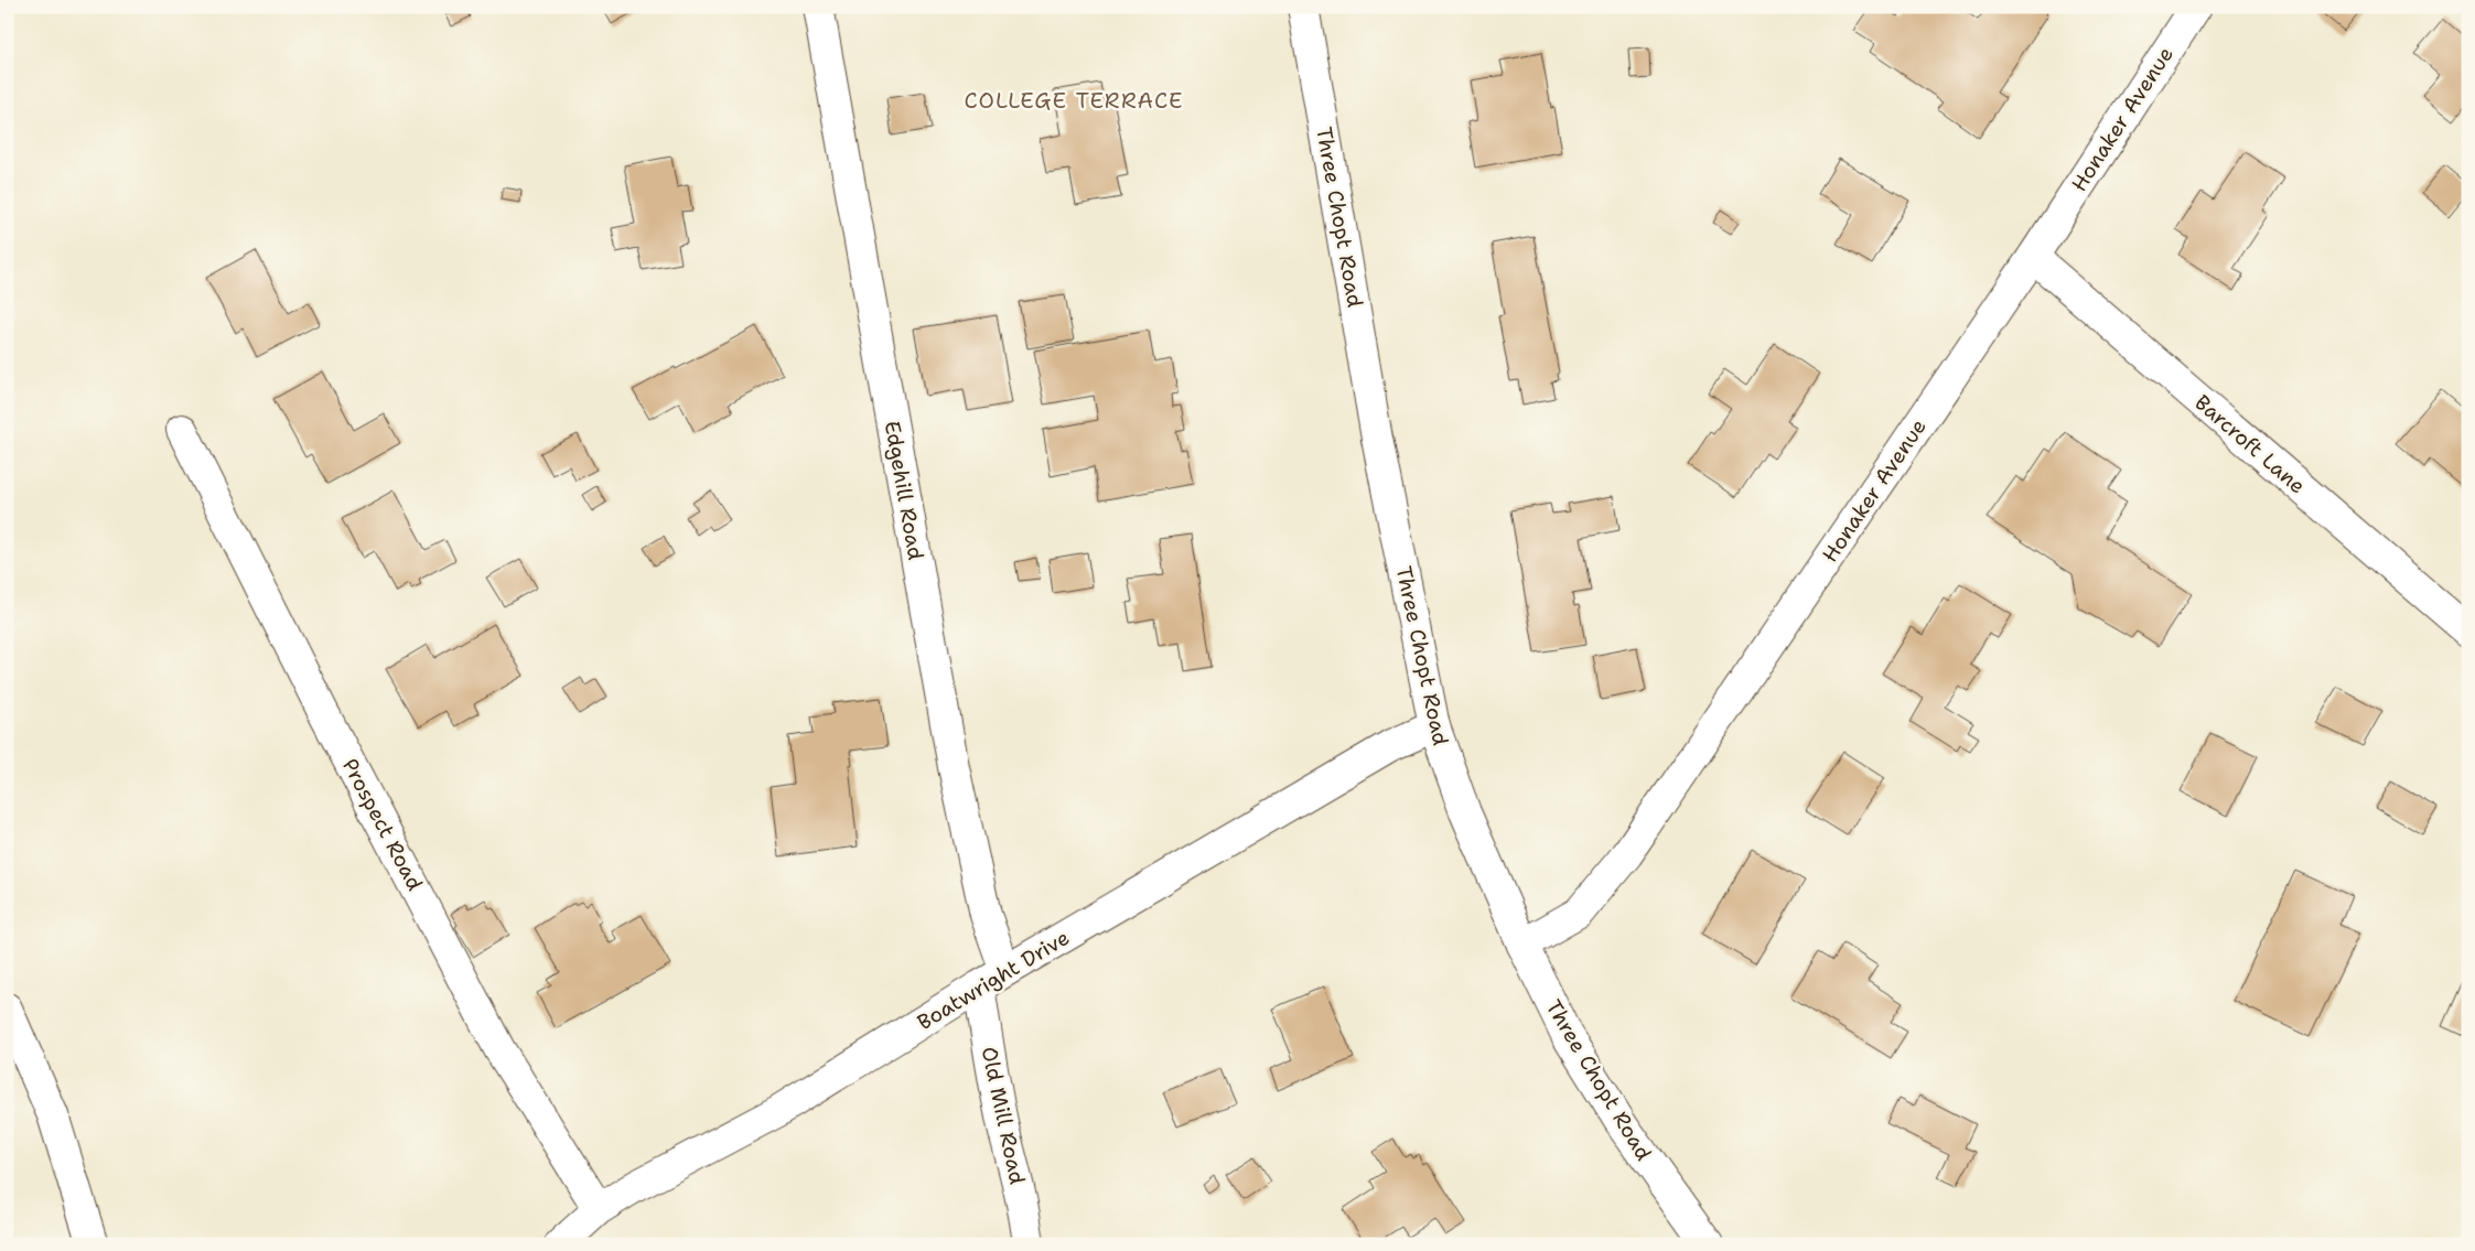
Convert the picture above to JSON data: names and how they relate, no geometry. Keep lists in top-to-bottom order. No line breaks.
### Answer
{"streets":{"street":["Honaker Avenue","Three Chopt Road","Barcroft Lane","Edgehill Road","Prospect Road","Boatwright Drive","Old Mill Road"]},"crossings":[["Honaker Avenue","Three Chopt Road"],["Honaker Avenue","Barcroft Lane"],["Three Chopt Road","Boatwright Drive"],["Edgehill Road","Boatwright Drive"],["Prospect Road","Boatwright Drive"],["Boatwright Drive","Old Mill Road"]],"districts":["COLLEGE TERRACE"]}
